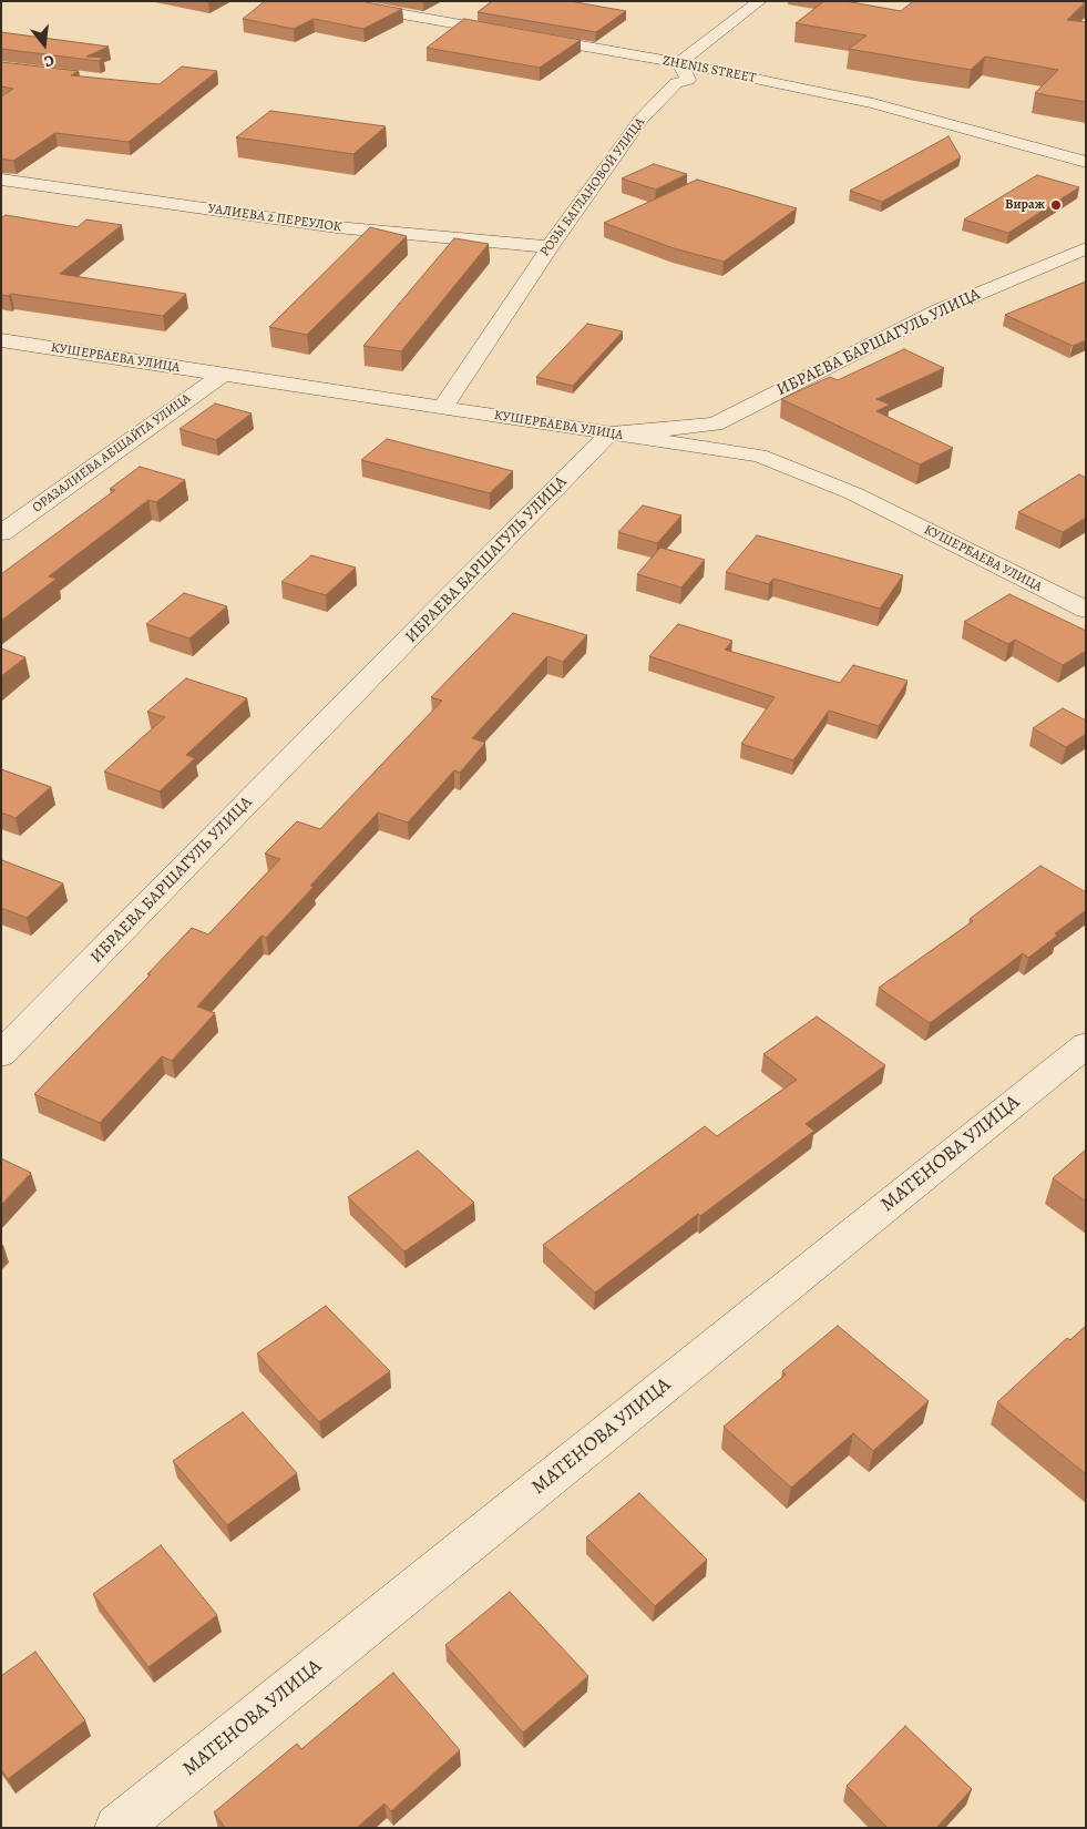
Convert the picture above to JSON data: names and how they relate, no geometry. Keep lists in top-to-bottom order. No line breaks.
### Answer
{"streets":{"street":["ZHENIS STREET","РОЗЫ БАГЛАНОВОЙ УЛИЦА","УАЛИЕВА 2 ПЕРЕУЛОК","ИБРАЕВА БАРШАГУЛЬ УЛИЦА","КУШЕРБАЕВА УЛИЦА","ОРАЗАЛИЕВА АБШАЙТА УЛИЦА","МАТЕНОВА УЛИЦА"]},"crossings":[["ZHENIS STREET","РОЗЫ БАГЛАНОВОЙ УЛИЦА"],["РОЗЫ БАГЛАНОВОЙ УЛИЦА","УАЛИЕВА 2 ПЕРЕУЛОК"],["РОЗЫ БАГЛАНОВОЙ УЛИЦА","КУШЕРБАЕВА УЛИЦА"],["ИБРАЕВА БАРШАГУЛЬ УЛИЦА","КУШЕРБАЕВА УЛИЦА"],["КУШЕРБАЕВА УЛИЦА","ОРАЗАЛИЕВА АБШАЙТА УЛИЦА"]],"places":["Вираж"],"north":"bottom"}
